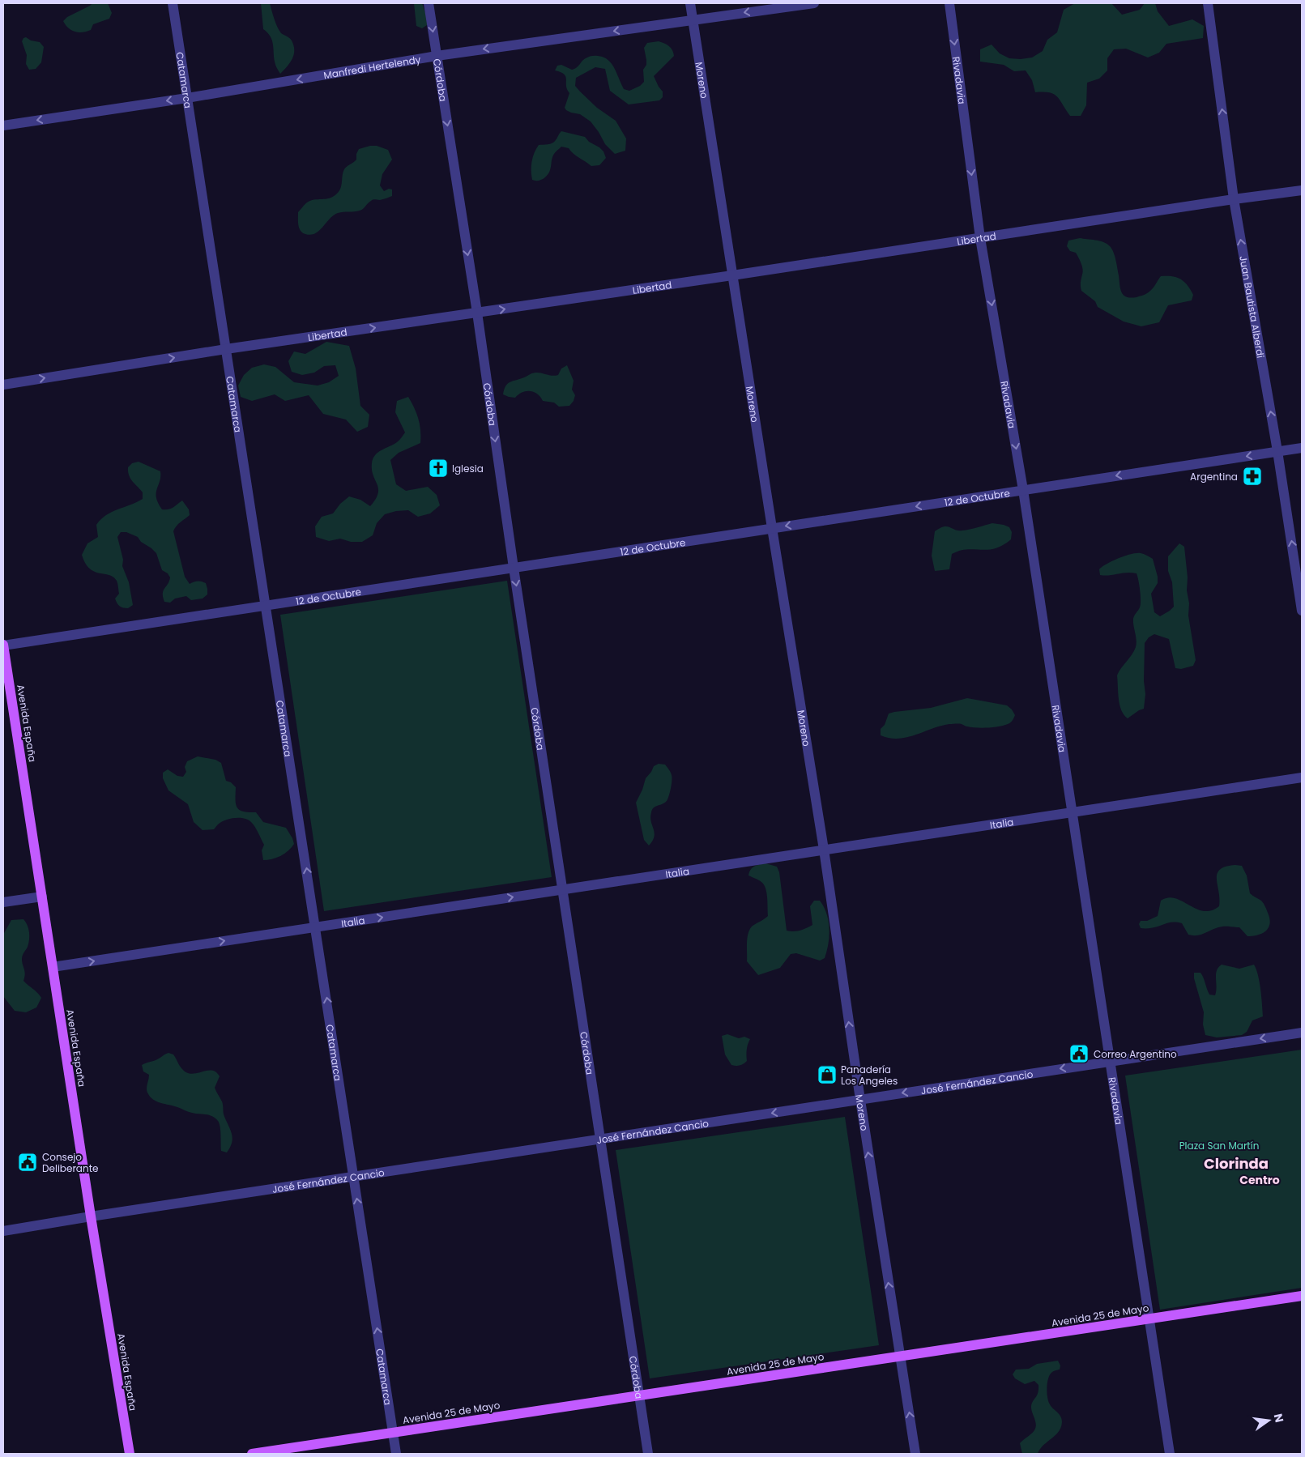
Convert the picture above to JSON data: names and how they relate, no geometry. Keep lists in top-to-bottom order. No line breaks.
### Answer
{"streets":{"main road":["Avenida España","Avenida 25 de Mayo"],"street":["Manfredi Hertelendy","Catamarca","Córdoba","Moreno","Rivadavia","Libertad","Juan Bautista Alberdi","12 de Octubre","Italia","José Fernández Cancio"]},"crossings":[["Manfredi Hertelendy","Catamarca"],["Manfredi Hertelendy","Córdoba"],["Manfredi Hertelendy","Moreno"],["Catamarca","Libertad"],["Catamarca","12 de Octubre"],["Catamarca","Italia"],["Catamarca","José Fernández Cancio"],["Catamarca","Avenida 25 de Mayo"],["Córdoba","Libertad"],["Córdoba","12 de Octubre"],["Córdoba","Italia"],["Córdoba","José Fernández Cancio"],["Córdoba","Avenida 25 de Mayo"],["Moreno","Libertad"],["Moreno","12 de Octubre"],["Moreno","Italia"],["Moreno","José Fernández Cancio"],["Moreno","Avenida 25 de Mayo"],["Rivadavia","Libertad"],["Rivadavia","12 de Octubre"],["Rivadavia","Italia"],["Rivadavia","José Fernández Cancio"],["Rivadavia","Avenida 25 de Mayo"],["Libertad","Juan Bautista Alberdi"],["Juan Bautista Alberdi","12 de Octubre"],["12 de Octubre","Avenida España"],["Avenida España","Italia"],["Avenida España","José Fernández Cancio"]],"one_way":["Manfredi Hertelendy","Catamarca","Córdoba","Moreno","Libertad","Juan Bautista Alberdi","12 de Octubre","Italia","José Fernández Cancio"],"districts":["Clorinda","Centro"],"parks":["Plaza San Martín"],"places":{"church":["Iglesia"],"pharmacy":["Argentina"],"public building":["Correo Argentino","Consejo Deliberante"],"shop":["Panadería Los Angeles"]},"north":"right"}
